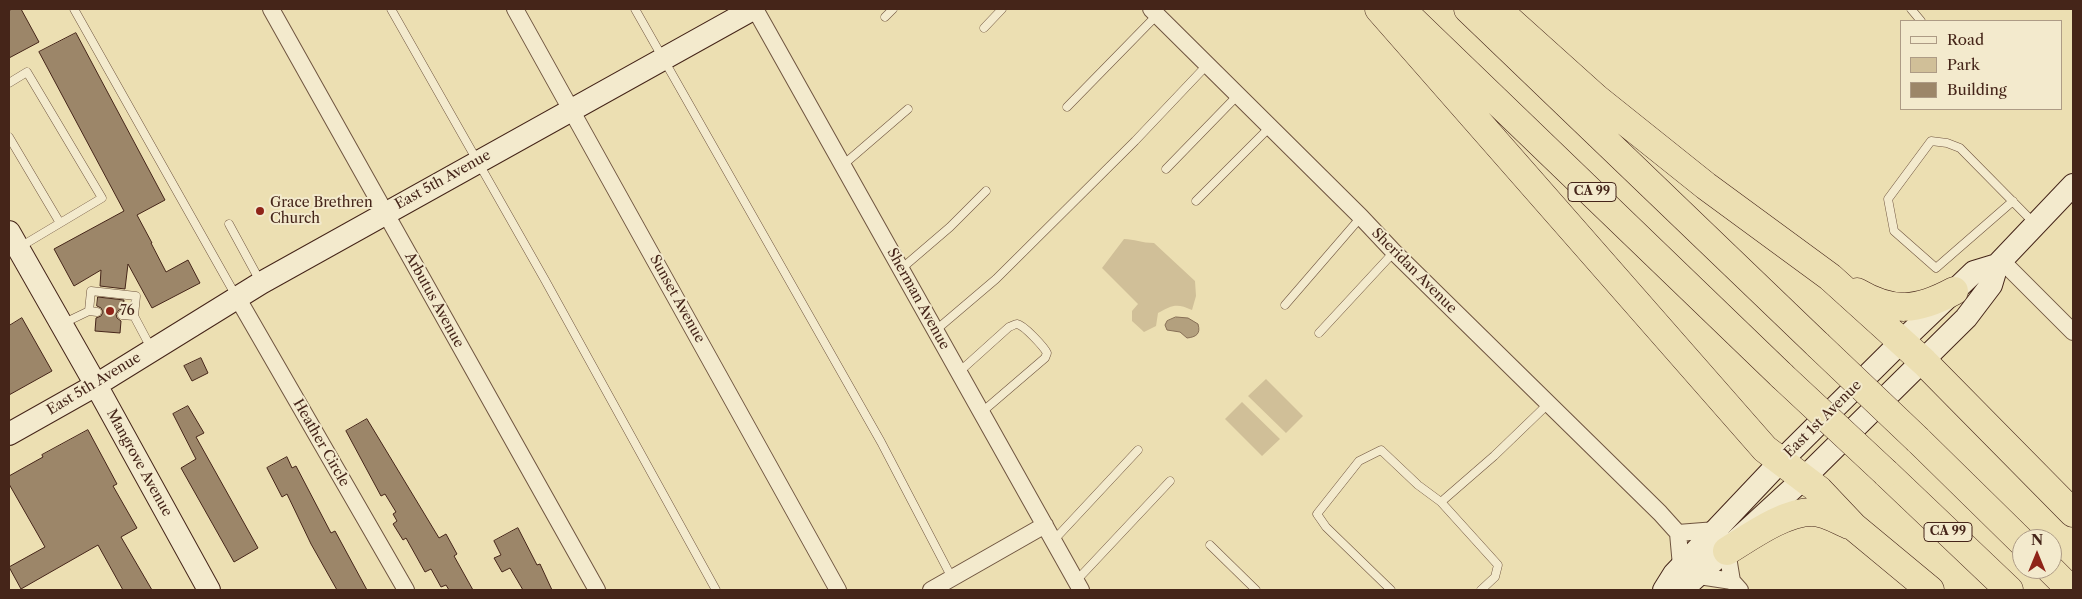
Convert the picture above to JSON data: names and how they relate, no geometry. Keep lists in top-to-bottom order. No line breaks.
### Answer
{"streets":{"highway":["CA 99"],"street":["East 5th Avenue","Sheridan Avenue","Sunset Avenue","Sherman Avenue","Arbutus Avenue","East 1st Avenue","Heather Circle","Mangrove Avenue"]},"crossings":[["East 5th Avenue","Sunset Avenue"],["East 5th Avenue","Sherman Avenue"],["East 5th Avenue","Arbutus Avenue"],["East 5th Avenue","Heather Circle"],["East 5th Avenue","Mangrove Avenue"]],"places":["Grace Brethren Church","76"],"legend":["Road","Park","Building"],"north":"top"}
